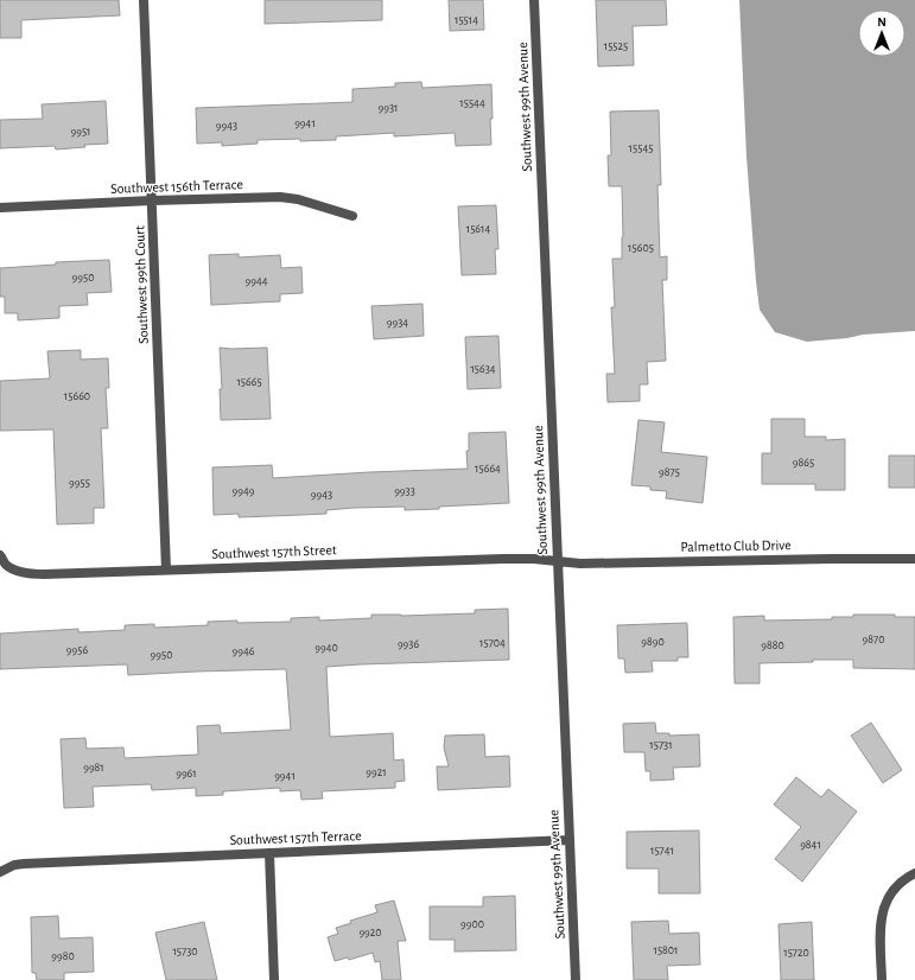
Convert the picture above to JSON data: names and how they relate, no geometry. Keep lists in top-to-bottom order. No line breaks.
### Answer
{"streets":{"street":["Southwest 99th Avenue","Southwest 156th Terrace","Southwest 99th Court","Palmetto Club Drive","Southwest 157th Street","Southwest 157th Terrace"]},"crossings":[["Southwest 99th Avenue","Palmetto Club Drive"],["Southwest 99th Avenue","Southwest 157th Street"],["Southwest 99th Avenue","Southwest 157th Terrace"],["Southwest 156th Terrace","Southwest 99th Court"],["Southwest 99th Court","Southwest 157th Street"],["Palmetto Club Drive","Southwest 157th Street"]],"house_numbers":["15514","15525","15544","9931","9941","9943","9951","15545","15614","15605","9950","9944","9934","15634","15665","15660","9865","15664","9875","9955","9949","9933","9943","9870","9890","15704","9936","9880","9940","9956","9946","9950","15731","9981","9921","9961","9941","9841","15741","9900","9920","15801","15730","15720","9980"],"north":"top"}
